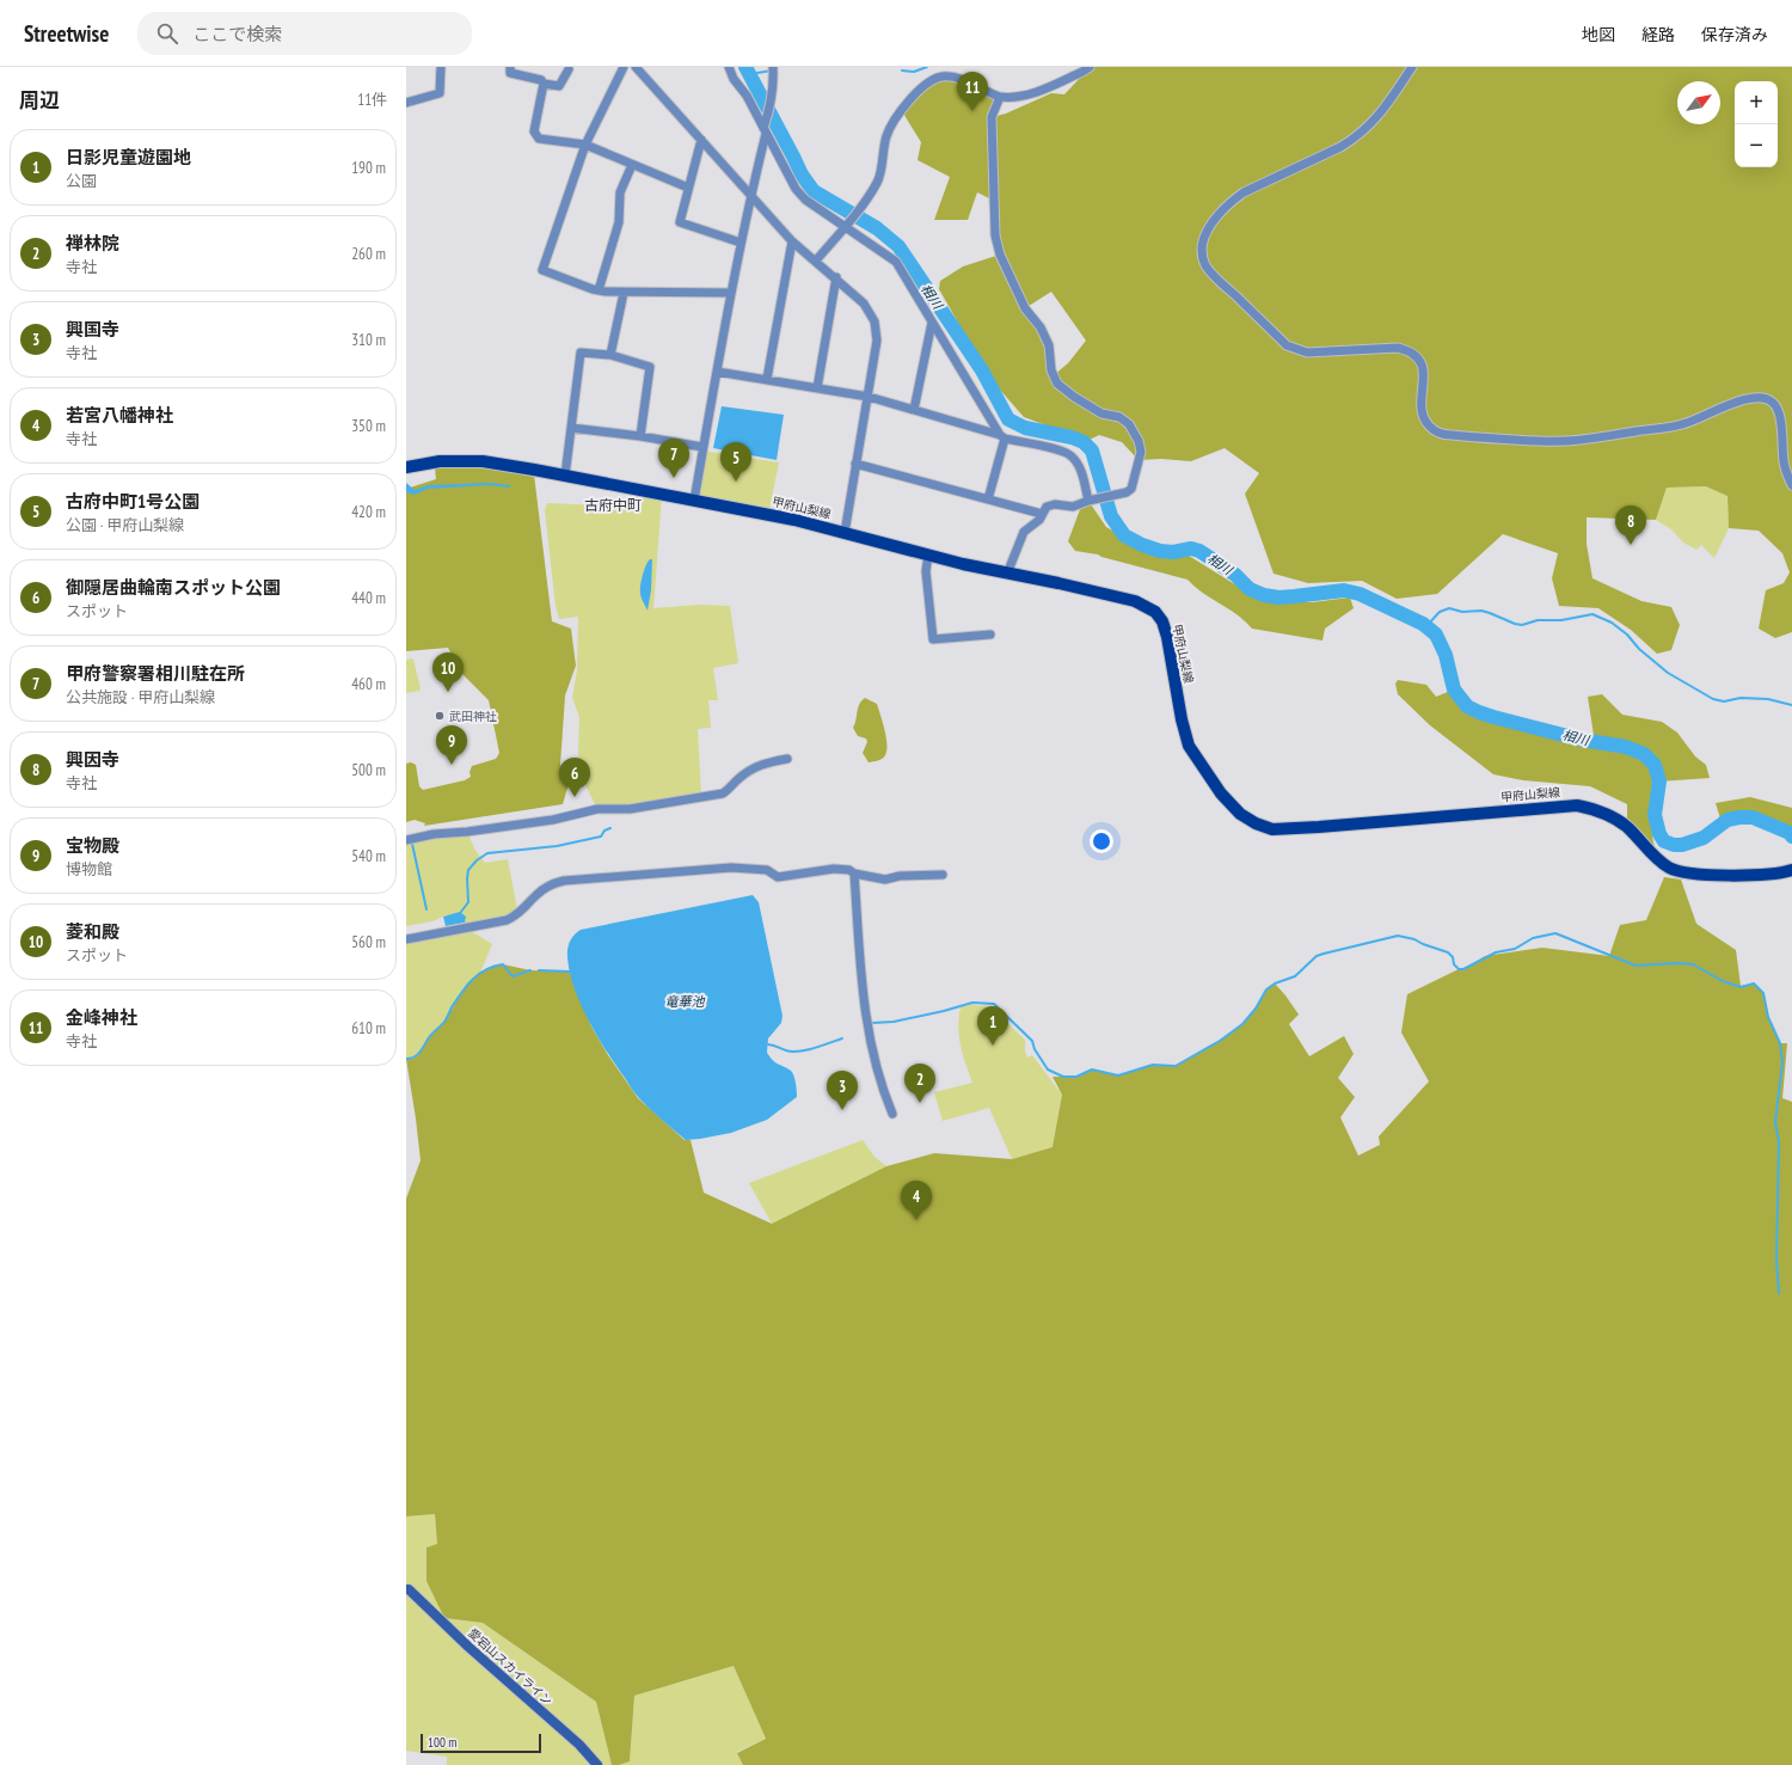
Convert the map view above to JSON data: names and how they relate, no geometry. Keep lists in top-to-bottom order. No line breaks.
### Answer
{"streets":{"main road":["甲府山梨線","愛宕山スカイライン"]},"districts":["古府中町"],"water":["相川","竜華池"],"places":["武田神社"],"scale_bar":"100 m","north":"top right","page":{"header":"Streetwise","search":"ここで検索","nav":["地図","経路","保存済み"],"heading":["周辺","11件"],"pins":["11","7","5","8","10","9","6","1","2","3","4"],"map_buttons":["+","−"],"list":[{"mark":"1","name":"日影児童遊園地","note":"公園","value":"190 m"},{"mark":"2","name":"禅林院","note":"寺社","value":"260 m"},{"mark":"3","name":"興国寺","note":"寺社","value":"310 m"},{"mark":"4","name":"若宮八幡神社","note":"寺社","value":"350 m"},{"mark":"5","name":"古府中町1号公園","note":"公園 · 甲府山梨線","value":"420 m"},{"mark":"6","name":"御隠居曲輪南スポット公園","note":"スポット","value":"440 m"},{"mark":"7","name":"甲府警察署相川駐在所","note":"公共施設 · 甲府山梨線","value":"460 m"},{"mark":"8","name":"興因寺","note":"寺社","value":"500 m"},{"mark":"9","name":"宝物殿","note":"博物館","value":"540 m"},{"mark":"10","name":"菱和殿","note":"スポット","value":"560 m"},{"mark":"11","name":"金峰神社","note":"寺社","value":"610 m"}],"scale":"100 m"}}
